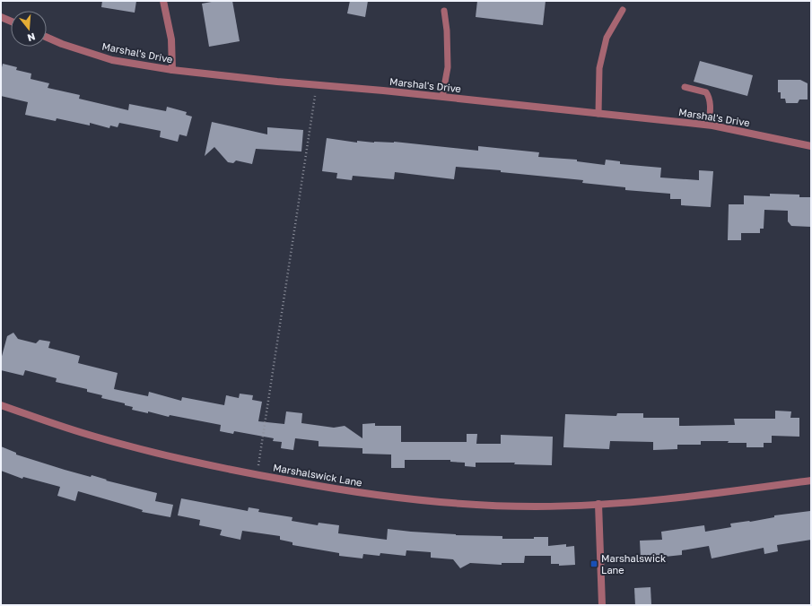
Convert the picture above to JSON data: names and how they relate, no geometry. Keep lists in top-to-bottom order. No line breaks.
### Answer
{"streets":{"street":["Marshal's Drive","Marshalswick Lane"]},"places":{"transit":["Marshalswick Lane"]},"north":"bottom"}
